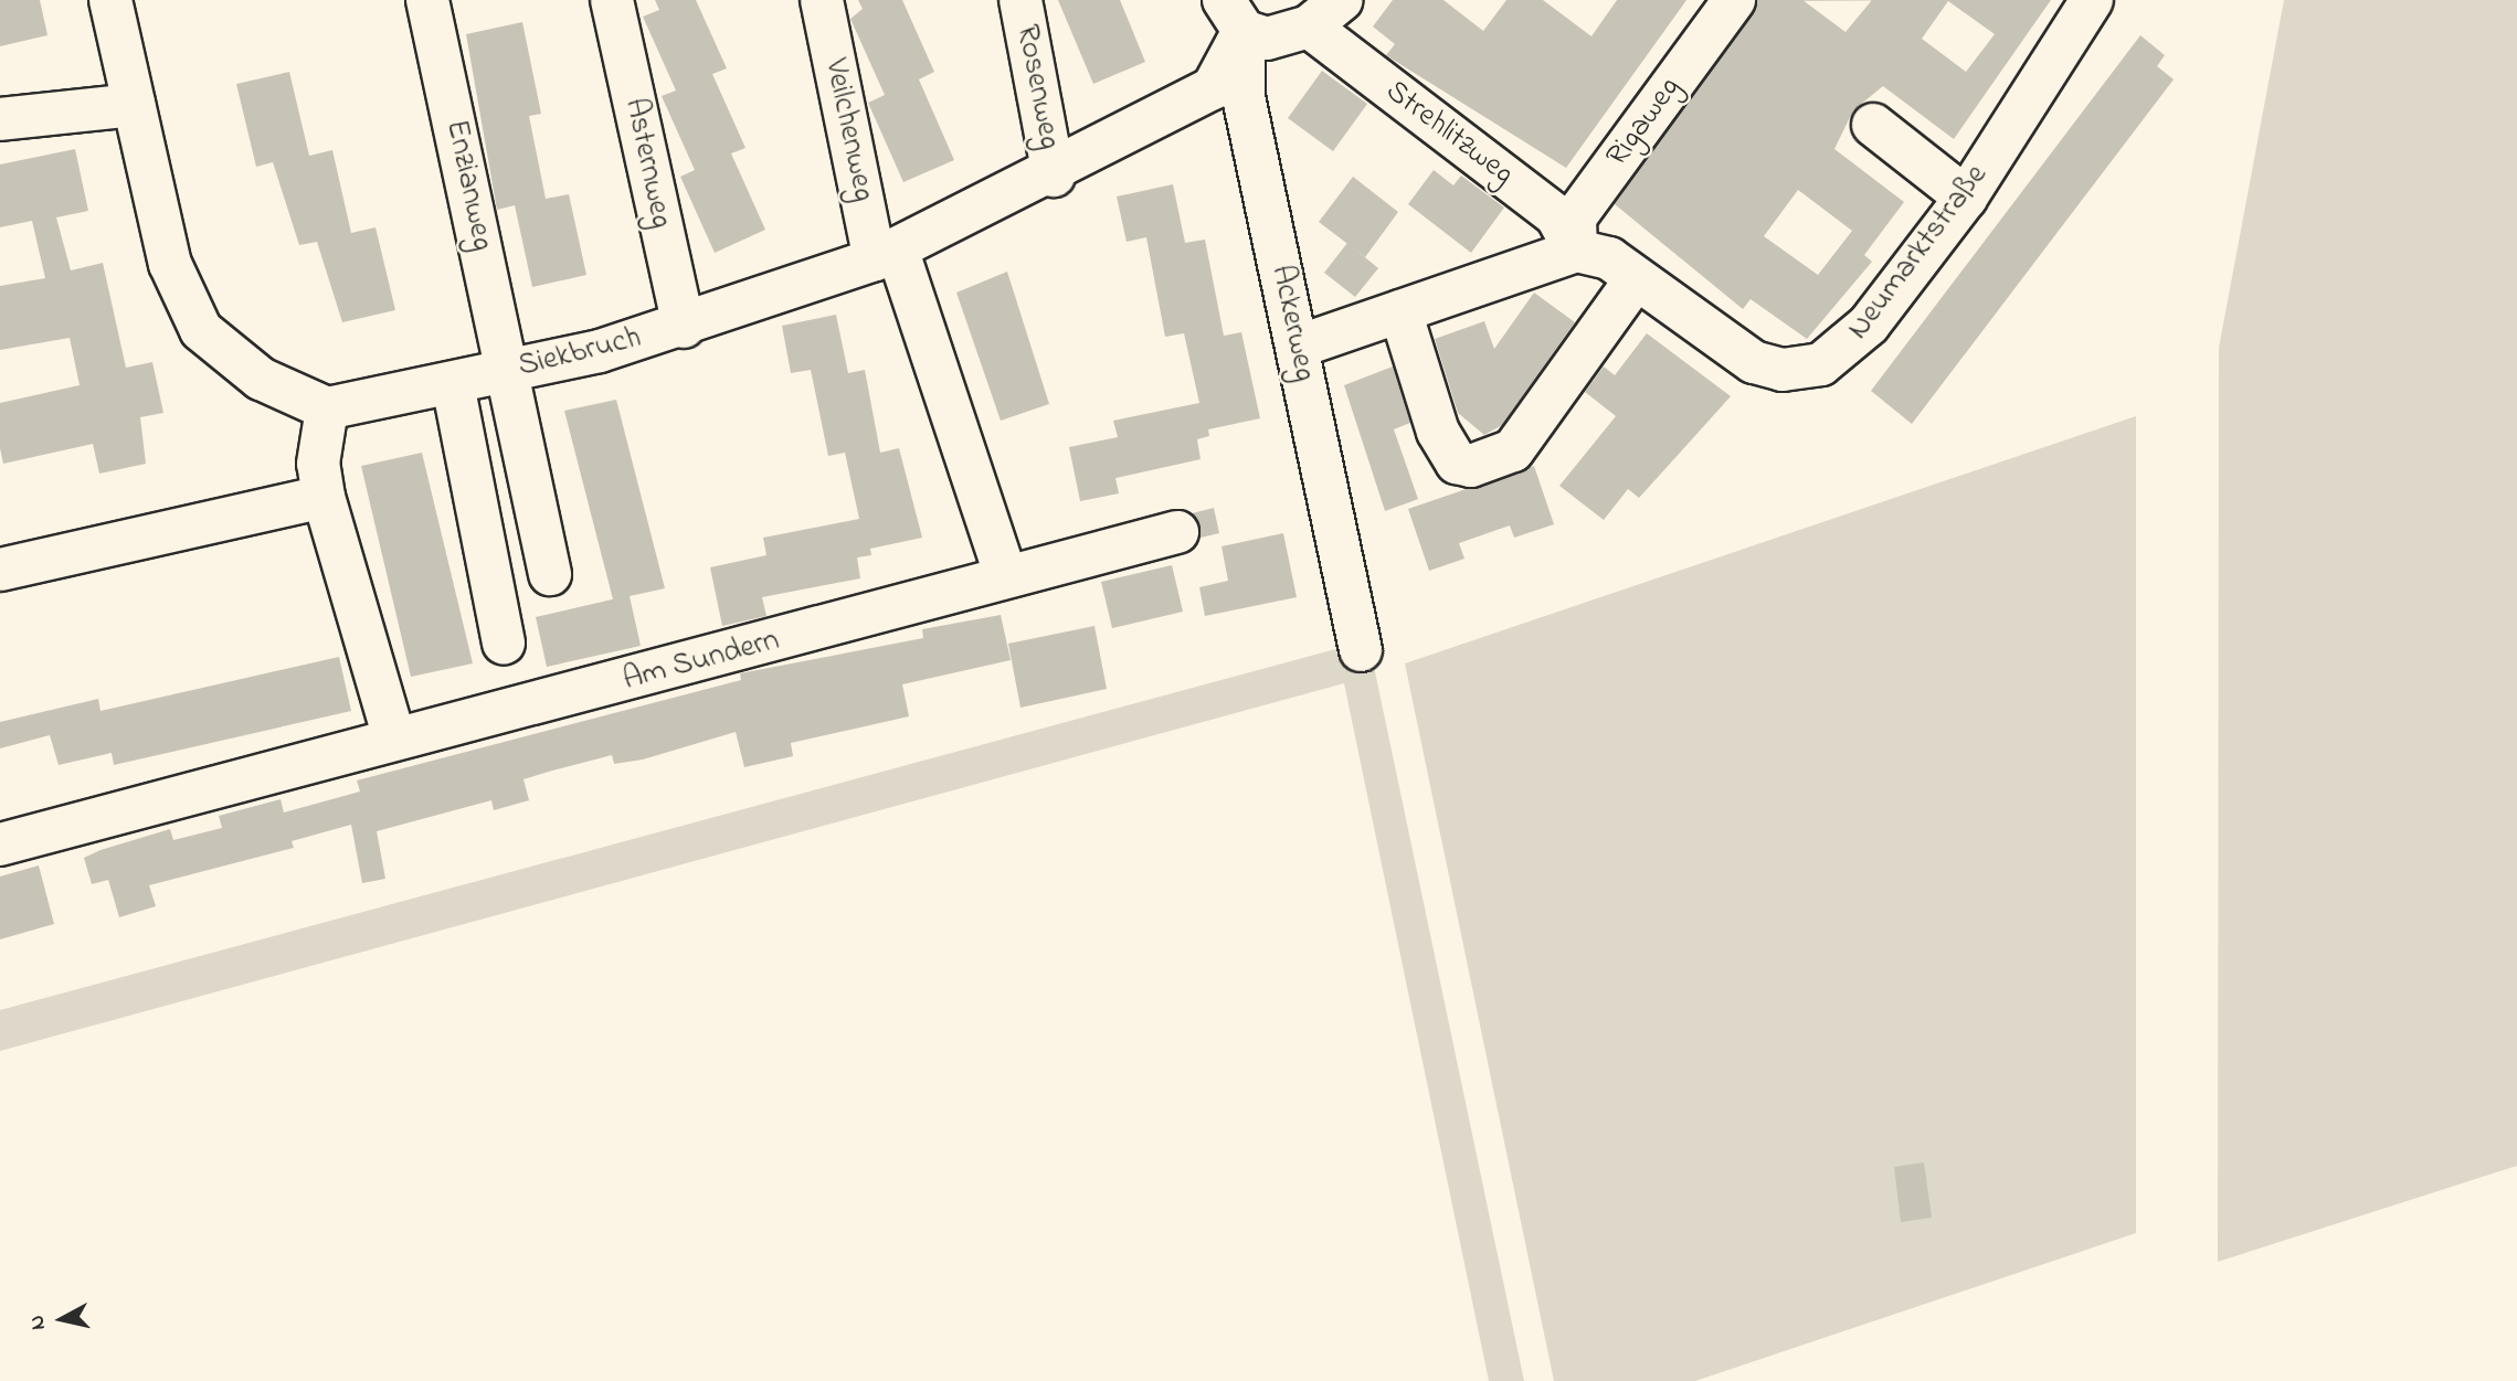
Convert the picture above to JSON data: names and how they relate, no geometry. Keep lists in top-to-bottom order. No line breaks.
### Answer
{"streets":{"street":["Rosenweg","Rigaweg","Veilchenweg","Strehlitzweg","Asternweg","Enzianweg","Neumarktstraße","Ackerweg","Siekbruch","Am Sundern"]},"crossings":[["Rosenweg","Siekbruch"],["Rigaweg","Strehlitzweg"],["Rigaweg","Neumarktstraße"],["Veilchenweg","Siekbruch"],["Strehlitzweg","Neumarktstraße"],["Asternweg","Siekbruch"],["Enzianweg","Siekbruch"],["Ackerweg","Siekbruch"]],"north":"left"}
